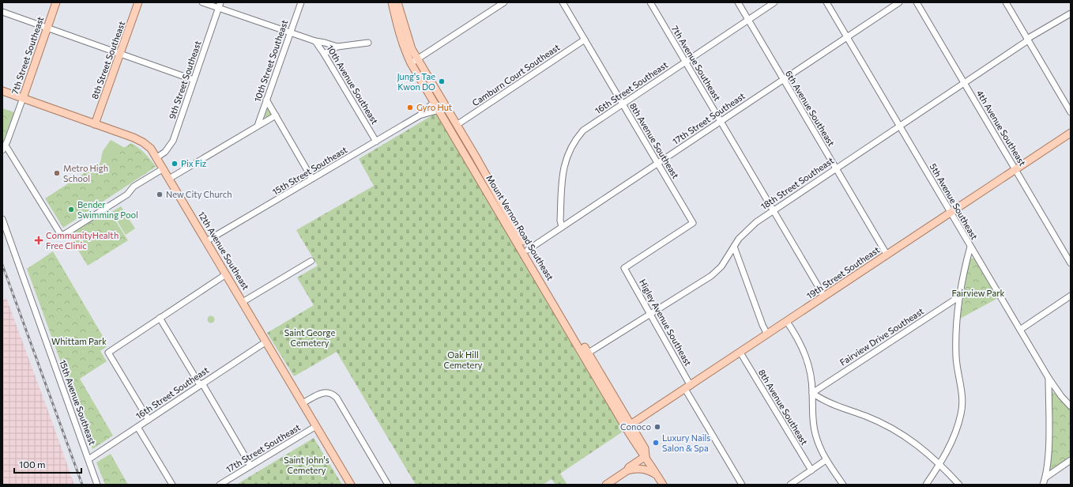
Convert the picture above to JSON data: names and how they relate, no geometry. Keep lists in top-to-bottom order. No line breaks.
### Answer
{"streets":{"main road":["7th Street Southeast","8th Street Southeast","Mount Vernon Road Southeast","12th Avenue Southeast","19th Street Southeast"],"street":["10th Street Southeast","7th Avenue Southeast","Camburn Court Southeast","9th Street Southeast","10th Avenue Southeast","16th Street Southeast","6th Avenue Southeast","17th Street Southeast","4th Avenue Southeast","8th Avenue Southeast","15th Street Southeast","18th Street Southeast","5th Avenue Southeast","Higley Avenue Southeast","Fairview Drive Southeast","15th Avenue Southeast"]},"crossings":[["7th Street Southeast","12th Avenue Southeast"],["8th Street Southeast","12th Avenue Southeast"],["10th Street Southeast","10th Avenue Southeast"],["7th Avenue Southeast","16th Street Southeast"],["7th Avenue Southeast","17th Street Southeast"],["7th Avenue Southeast","18th Street Southeast"],["7th Avenue Southeast","19th Street Southeast"],["Camburn Court Southeast","8th Avenue Southeast"],["Camburn Court Southeast","Mount Vernon Road Southeast"],["9th Street Southeast","10th Avenue Southeast"],["9th Street Southeast","12th Avenue Southeast"],["10th Avenue Southeast","15th Street Southeast"],["16th Street Southeast","6th Avenue Southeast"],["16th Street Southeast","17th Street Southeast"],["16th Street Southeast","8th Avenue Southeast"],["16th Street Southeast","12th Avenue Southeast"],["16th Street Southeast","15th Avenue Southeast"],["6th Avenue Southeast","17th Street Southeast"],["6th Avenue Southeast","18th Street Southeast"],["6th Avenue Southeast","19th Street Southeast"],["17th Street Southeast","8th Avenue Southeast"],["17th Street Southeast","5th Avenue Southeast"],["17th Street Southeast","Mount Vernon Road Southeast"],["17th Street Southeast","12th Avenue Southeast"],["4th Avenue Southeast","18th Street Southeast"],["4th Avenue Southeast","19th Street Southeast"],["8th Avenue Southeast","19th Street Southeast"],["8th Avenue Southeast","Higley Avenue Southeast"],["15th Street Southeast","Mount Vernon Road Southeast"],["15th Street Southeast","12th Avenue Southeast"],["18th Street Southeast","5th Avenue Southeast"],["18th Street Southeast","Mount Vernon Road Southeast"],["18th Street Southeast","Higley Avenue Southeast"],["5th Avenue Southeast","19th Street Southeast"],["Mount Vernon Road Southeast","19th Street Southeast"],["19th Street Southeast","Higley Avenue Southeast"]],"parks":["Fairview Park","Saint George Cemetery","Whittam Park","Oak Hill Cemetery","Saint John's Cemetery"],"places":{"other":["Jung's Tae Kwon DO","Gyro Hut","Pix Fiz","Metro High School","New City Church","Bender Swimming Pool","Conoco","Luxury Nails Salon & Spa"],"health":["CommunityHealth Free Clinic"]},"scale_bar":"100 m"}
